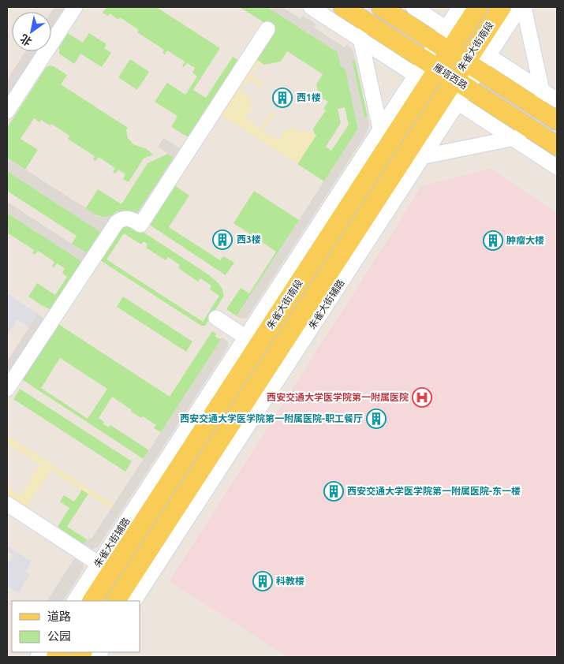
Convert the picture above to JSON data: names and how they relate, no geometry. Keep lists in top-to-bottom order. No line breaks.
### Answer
{"streets":{"main road":["朱雀大街南段","雁塔西路"],"street":["朱雀大街辅路"]},"crossings":[["朱雀大街南段","雁塔西路"],["朱雀大街南段","朱雀大街辅路"],["雁塔西路","朱雀大街辅路"]],"places":{"building":["西1楼","西3楼","肿瘤大楼","西安交通大学医学院第一附属医院-职工餐厅","西安交通大学医学院第一附属医院-东一楼","科教楼"],"hospital":["西安交通大学医学院第一附属医院"]},"legend":["道路","公园"],"north":"bottom left"}
